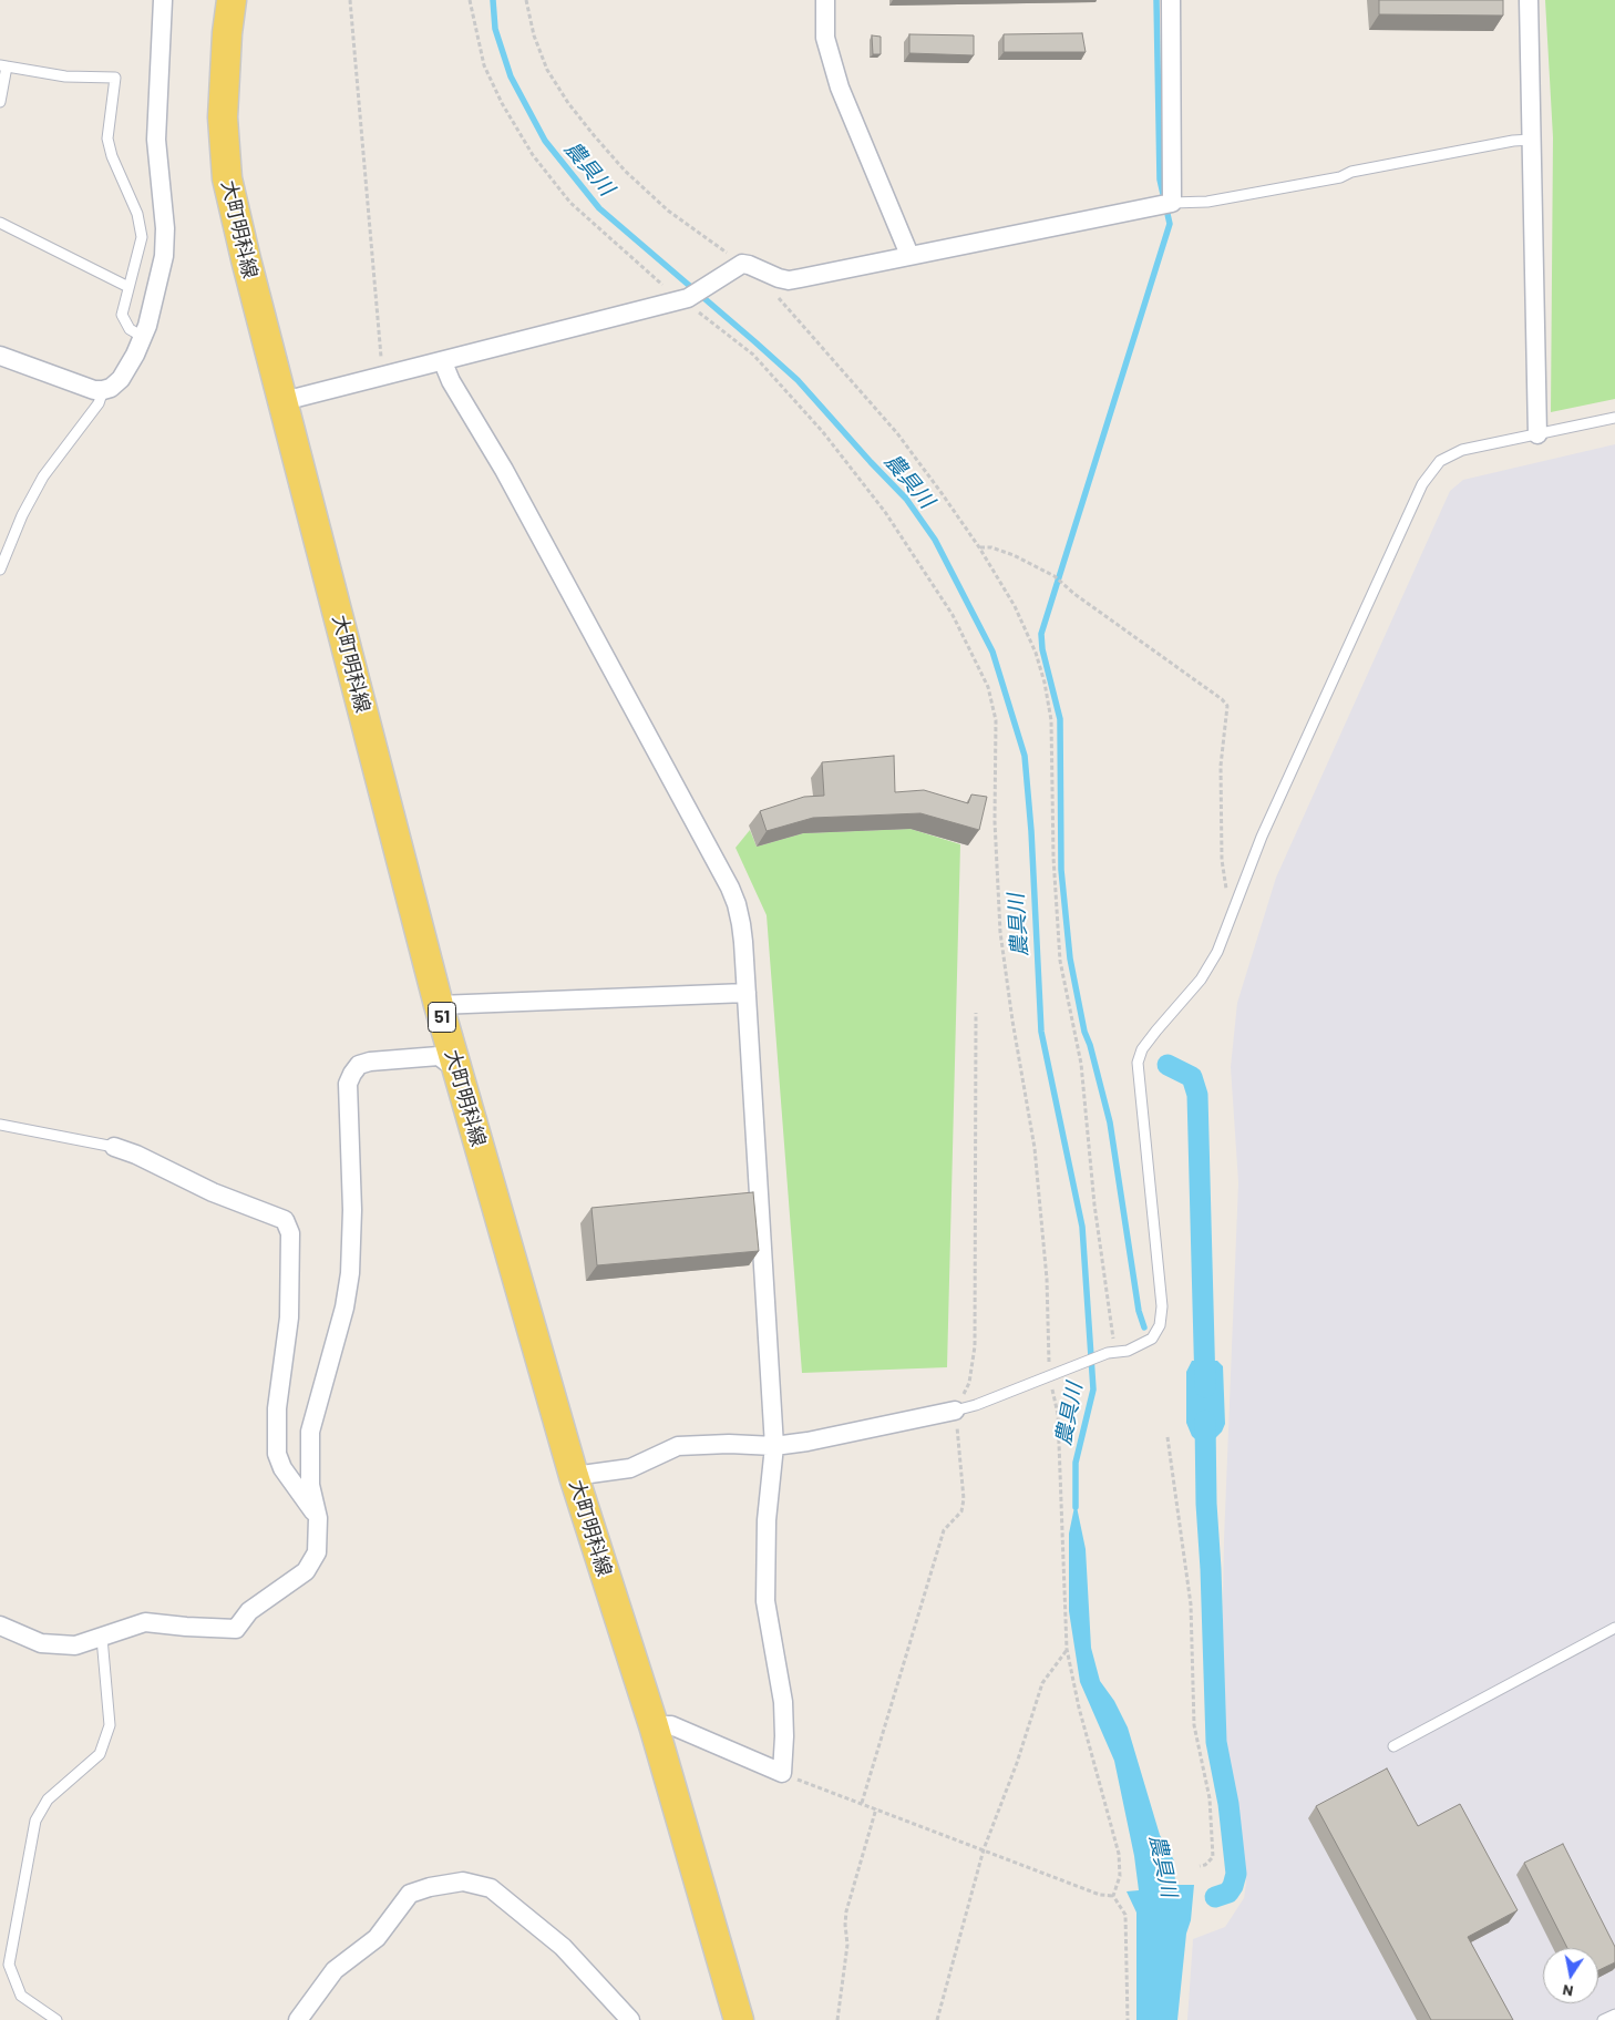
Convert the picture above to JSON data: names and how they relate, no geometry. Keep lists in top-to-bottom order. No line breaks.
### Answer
{"streets":{"main road":["大町明科線","51"]},"water":["農具川"],"north":"bottom"}
